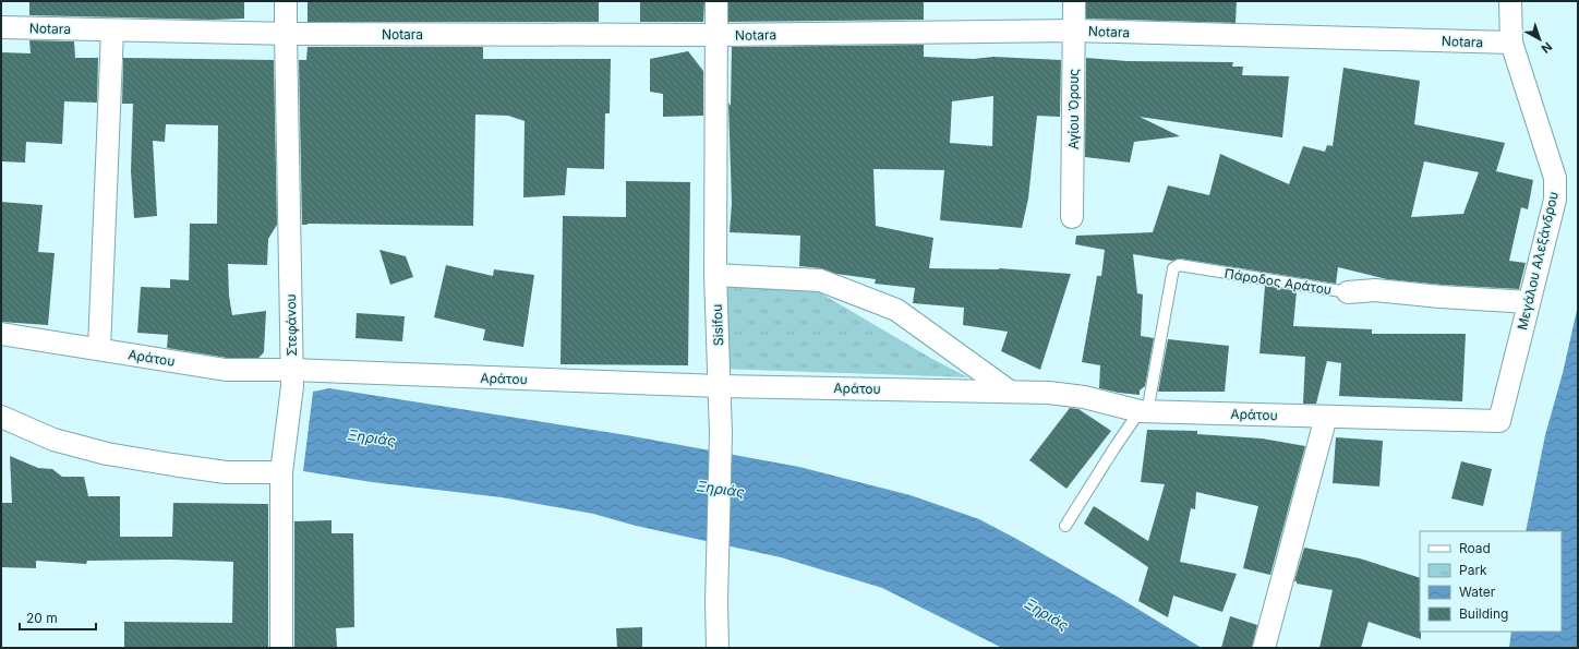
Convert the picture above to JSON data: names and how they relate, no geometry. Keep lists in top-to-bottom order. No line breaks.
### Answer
{"streets":{"street":["Notara","Αγίου Όρους","Μεγάλου Αλεξάνδρου","Πάροδος Αράτου","Στεφάνου","Sisifou","Αράτου"]},"crossings":[["Notara","Αγίου Όρους"],["Notara","Μεγάλου Αλεξάνδρου"],["Notara","Στεφάνου"],["Notara","Sisifou"],["Μεγάλου Αλεξάνδρου","Πάροδος Αράτου"],["Μεγάλου Αλεξάνδρου","Αράτου"],["Πάροδος Αράτου","Αράτου"],["Στεφάνου","Αράτου"],["Sisifou","Αράτου"]],"water":["Ξηριάς"],"legend":["Road","Park","Water","Building"],"scale_bar":"20 m","north":"bottom right"}
